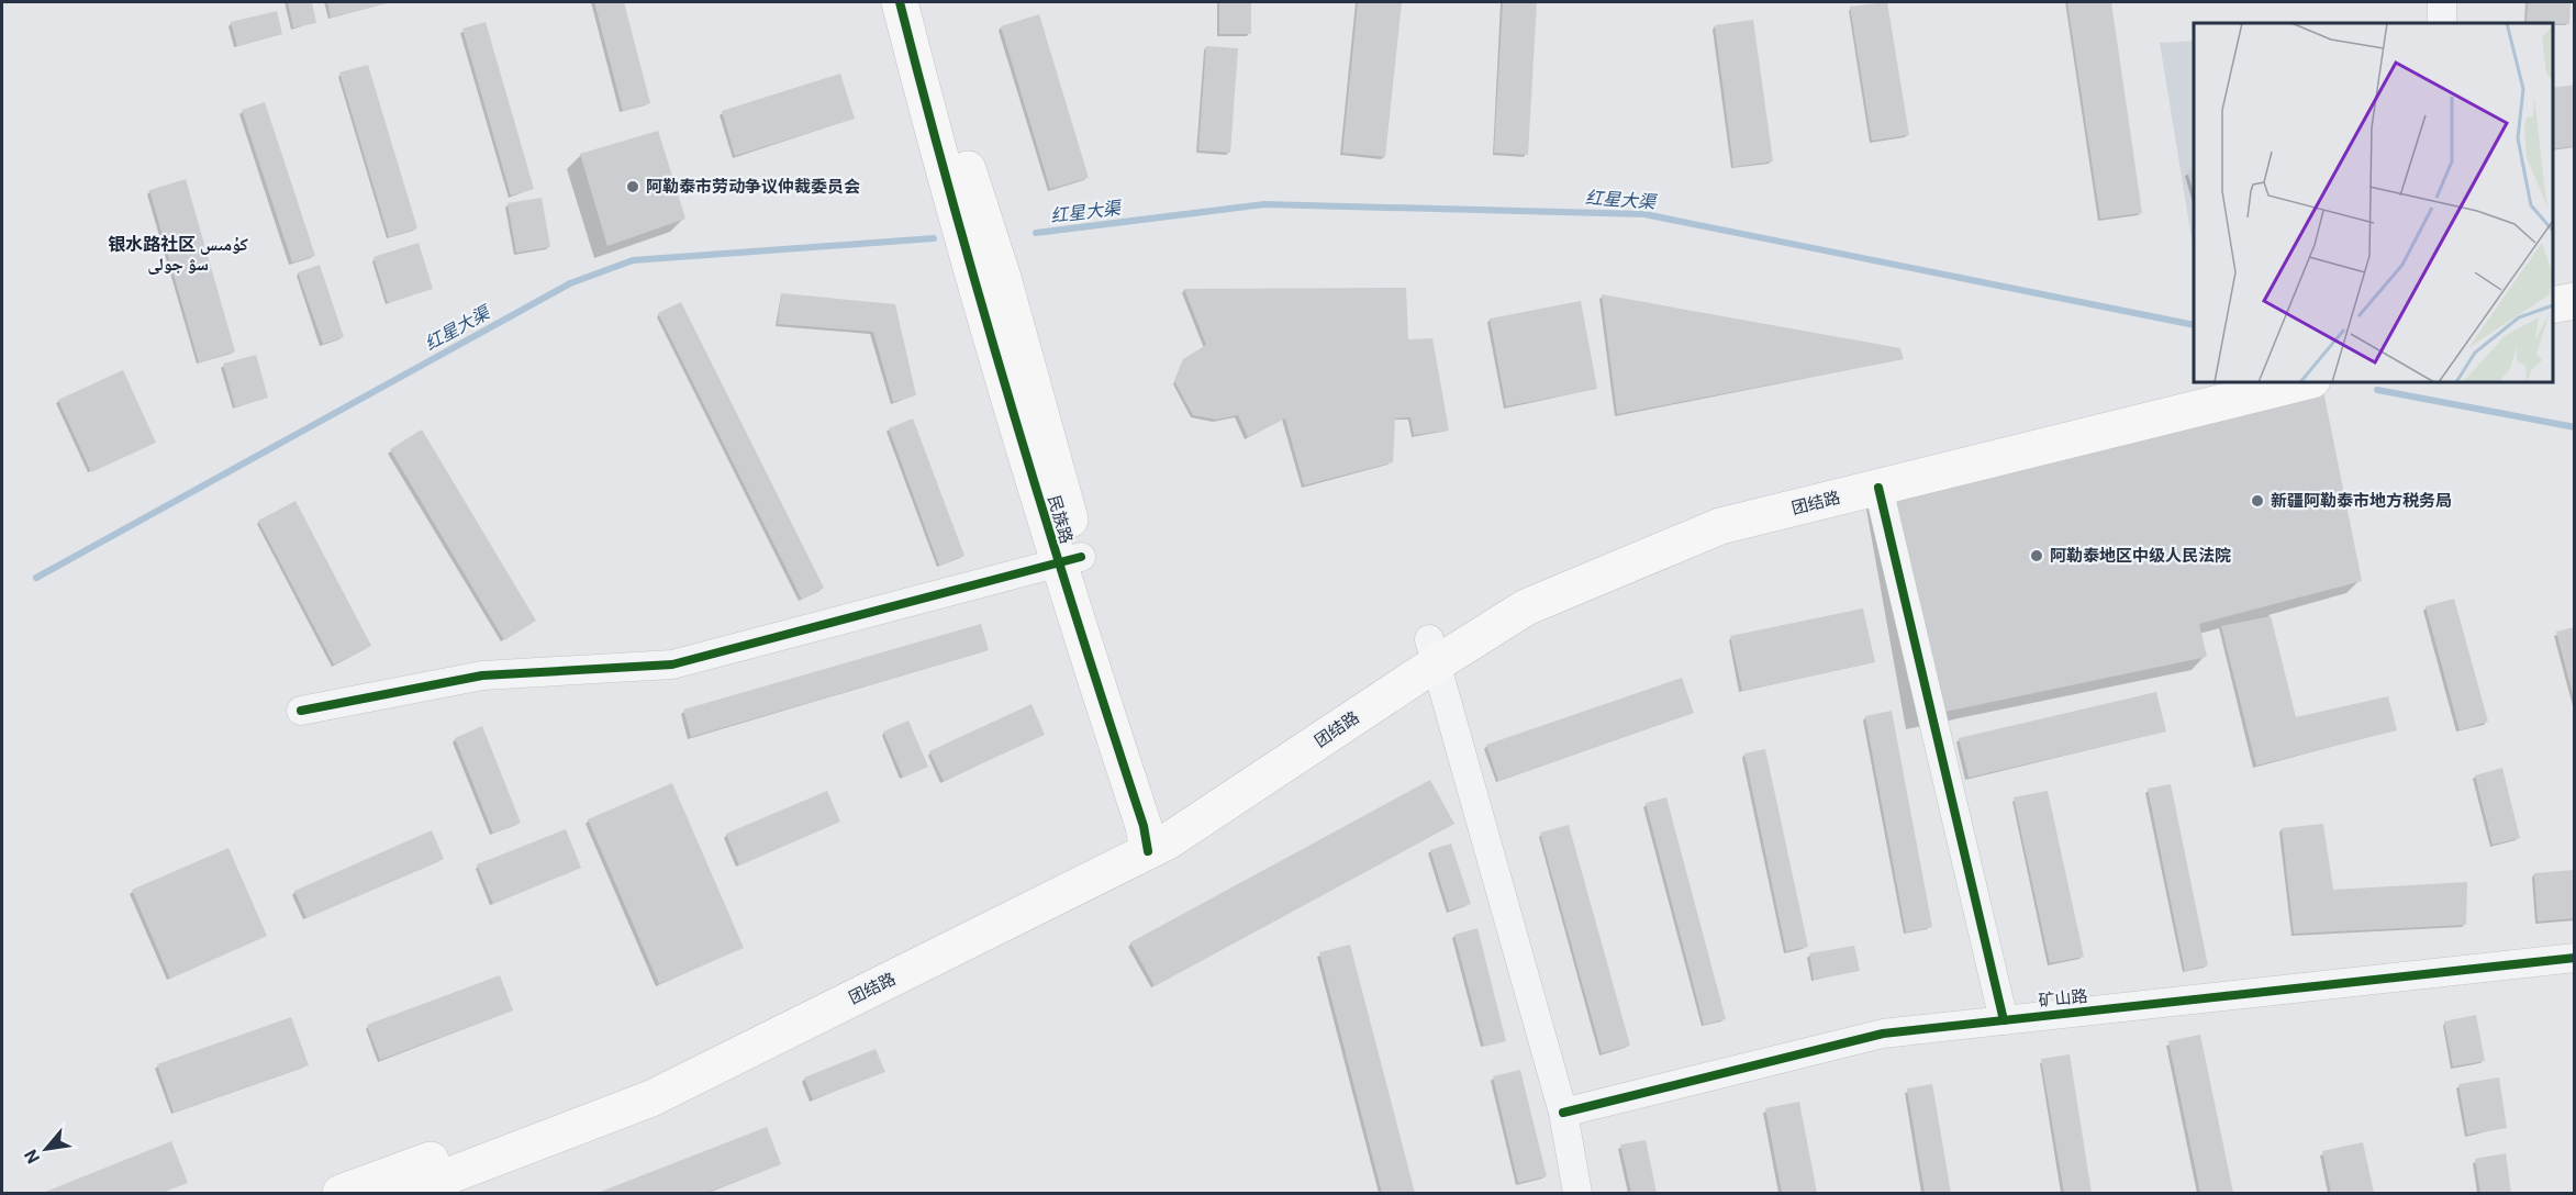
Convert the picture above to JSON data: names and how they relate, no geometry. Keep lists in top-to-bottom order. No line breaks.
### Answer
{"streets":{"main road":["团结路","民族路"],"street":["矿山路"]},"crossings":[["团结路","民族路"]],"districts":["银水路社区 كۇمىس سۋ جولى"],"water":["红星大渠"],"places":["阿勒泰市劳动争议仲裁委员会","新疆阿勒泰市地方税务局","阿勒泰地区中级人民法院"],"north":"bottom left"}
